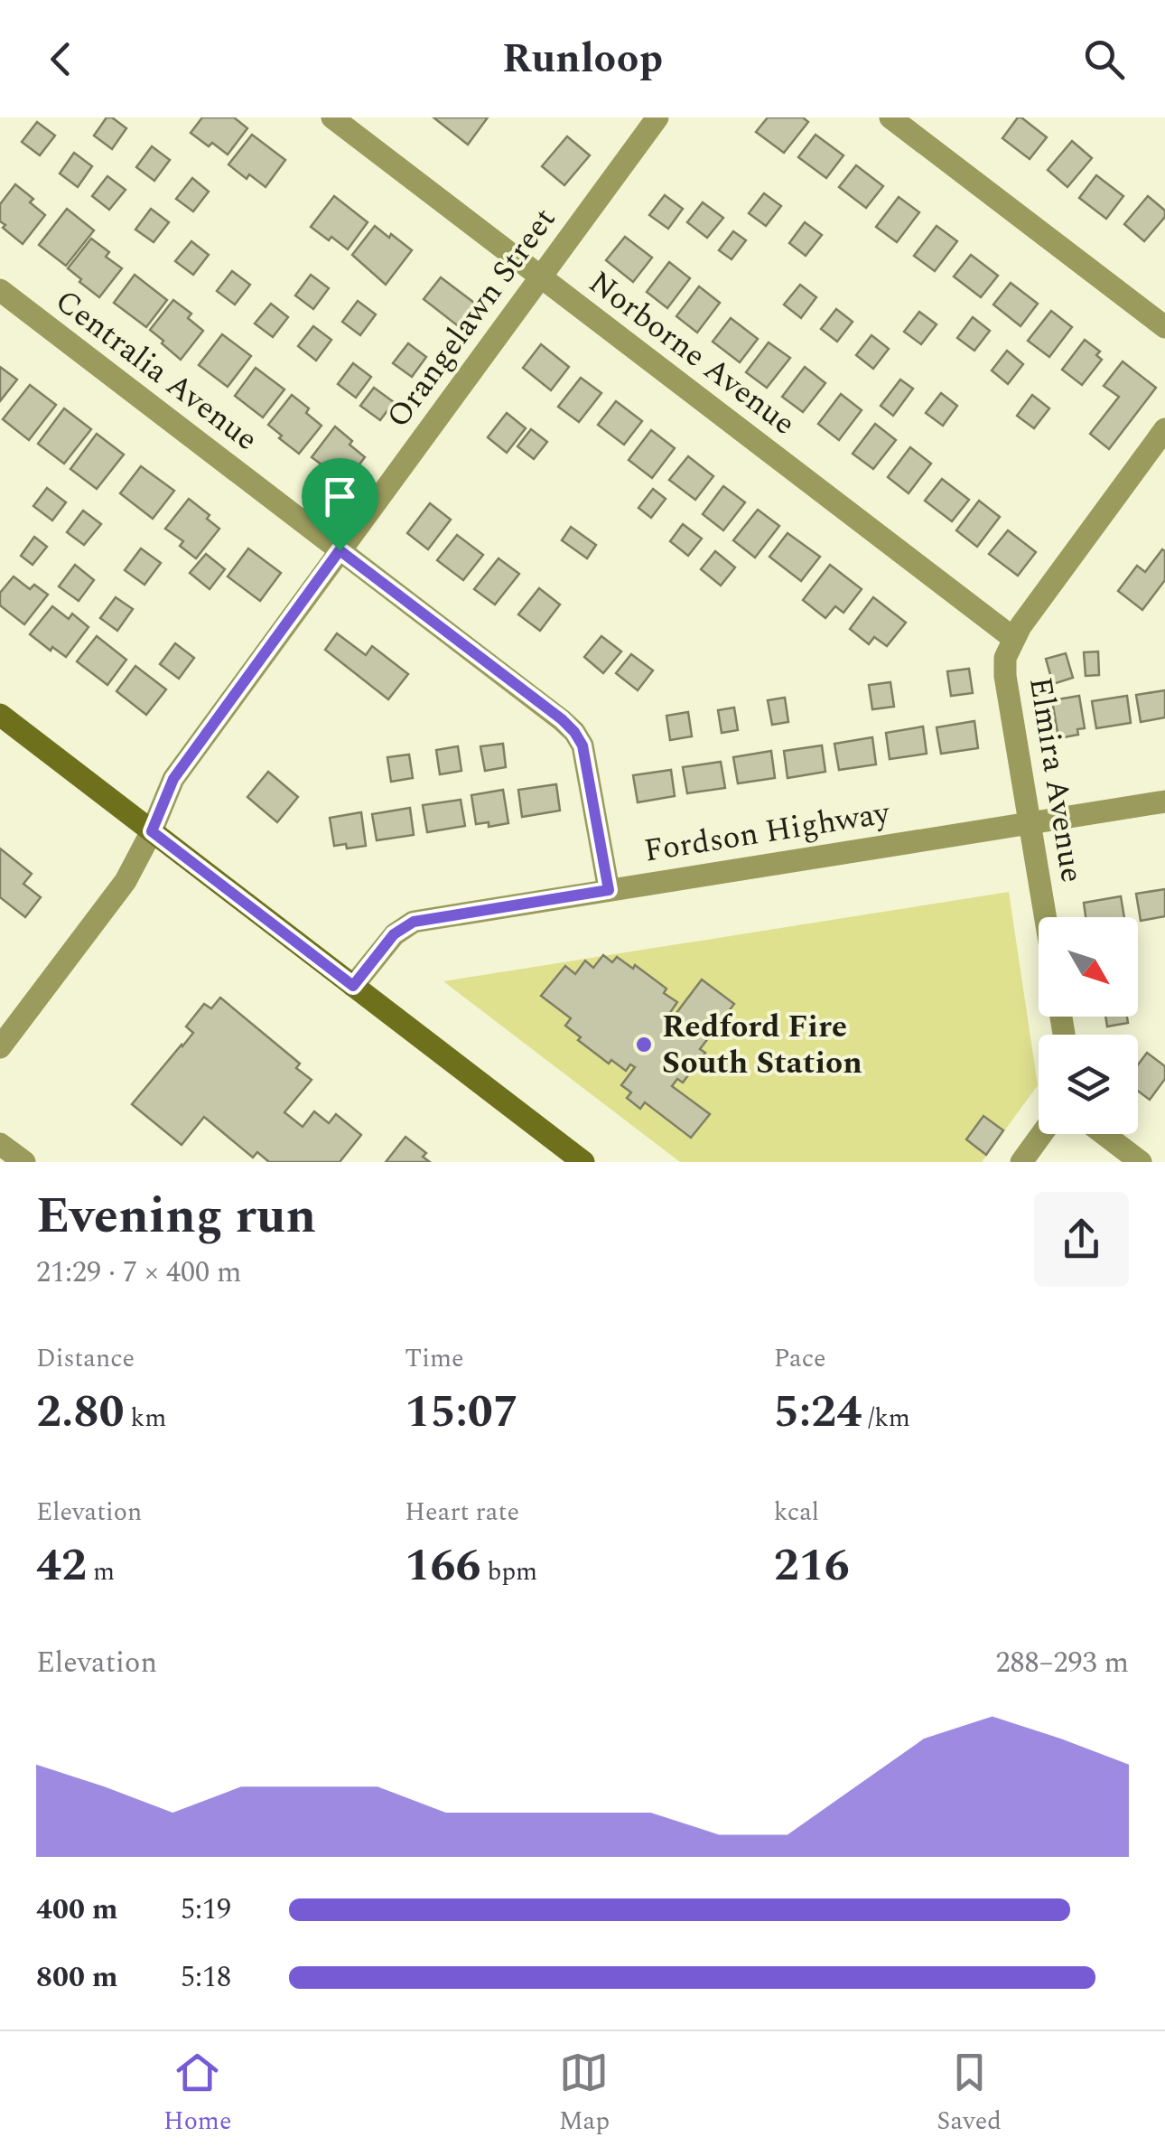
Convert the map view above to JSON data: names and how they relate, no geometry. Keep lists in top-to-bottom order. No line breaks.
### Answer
{"streets":{"street":["Orangelawn Street","Norborne Avenue","Centralia Avenue","Elmira Avenue","Fordson Highway"]},"crossings":[["Orangelawn Street","Norborne Avenue"],["Orangelawn Street","Centralia Avenue"],["Norborne Avenue","Elmira Avenue"],["Centralia Avenue","Fordson Highway"],["Elmira Avenue","Fordson Highway"]],"places":["Redford Fire South Station"],"north":"bottom right","page":{"header":"Runloop","heading":["Evening run","21:29 · 7 × 400 m"],"stats":[["Distance","2.80 km"],["Time","15:07"],["Pace","5:24 /km"],["Elevation","42 m"],["Heart rate","166 bpm"],["kcal","216"]],"chart":["Elevation","288–293 m"],"list":[{"name":"400 m","note":"5:19"},{"name":"800 m","note":"5:18"}],"tabs":["Home","Map","Saved"]}}
